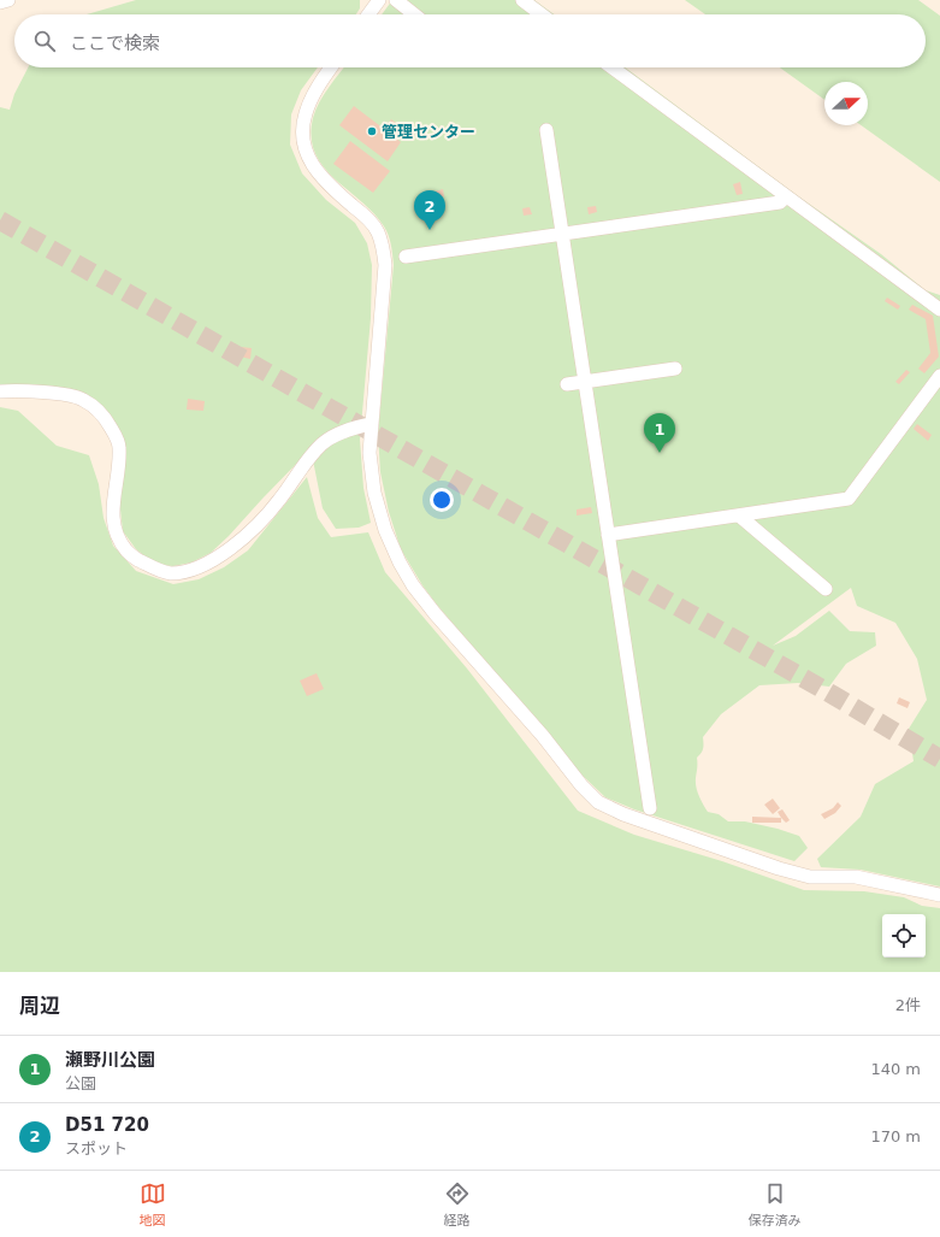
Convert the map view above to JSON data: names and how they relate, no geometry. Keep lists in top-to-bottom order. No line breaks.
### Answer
{"places":["管理センター"],"north":"right","page":{"search":"ここで検索","pins":["2","1"],"heading":["周辺","2件"],"list":[{"mark":"1","name":"瀬野川公園","note":"公園","value":"140 m"},{"mark":"2","name":"D51 720","note":"スポット","value":"170 m"}],"nav":["地図","経路","保存済み"]}}
